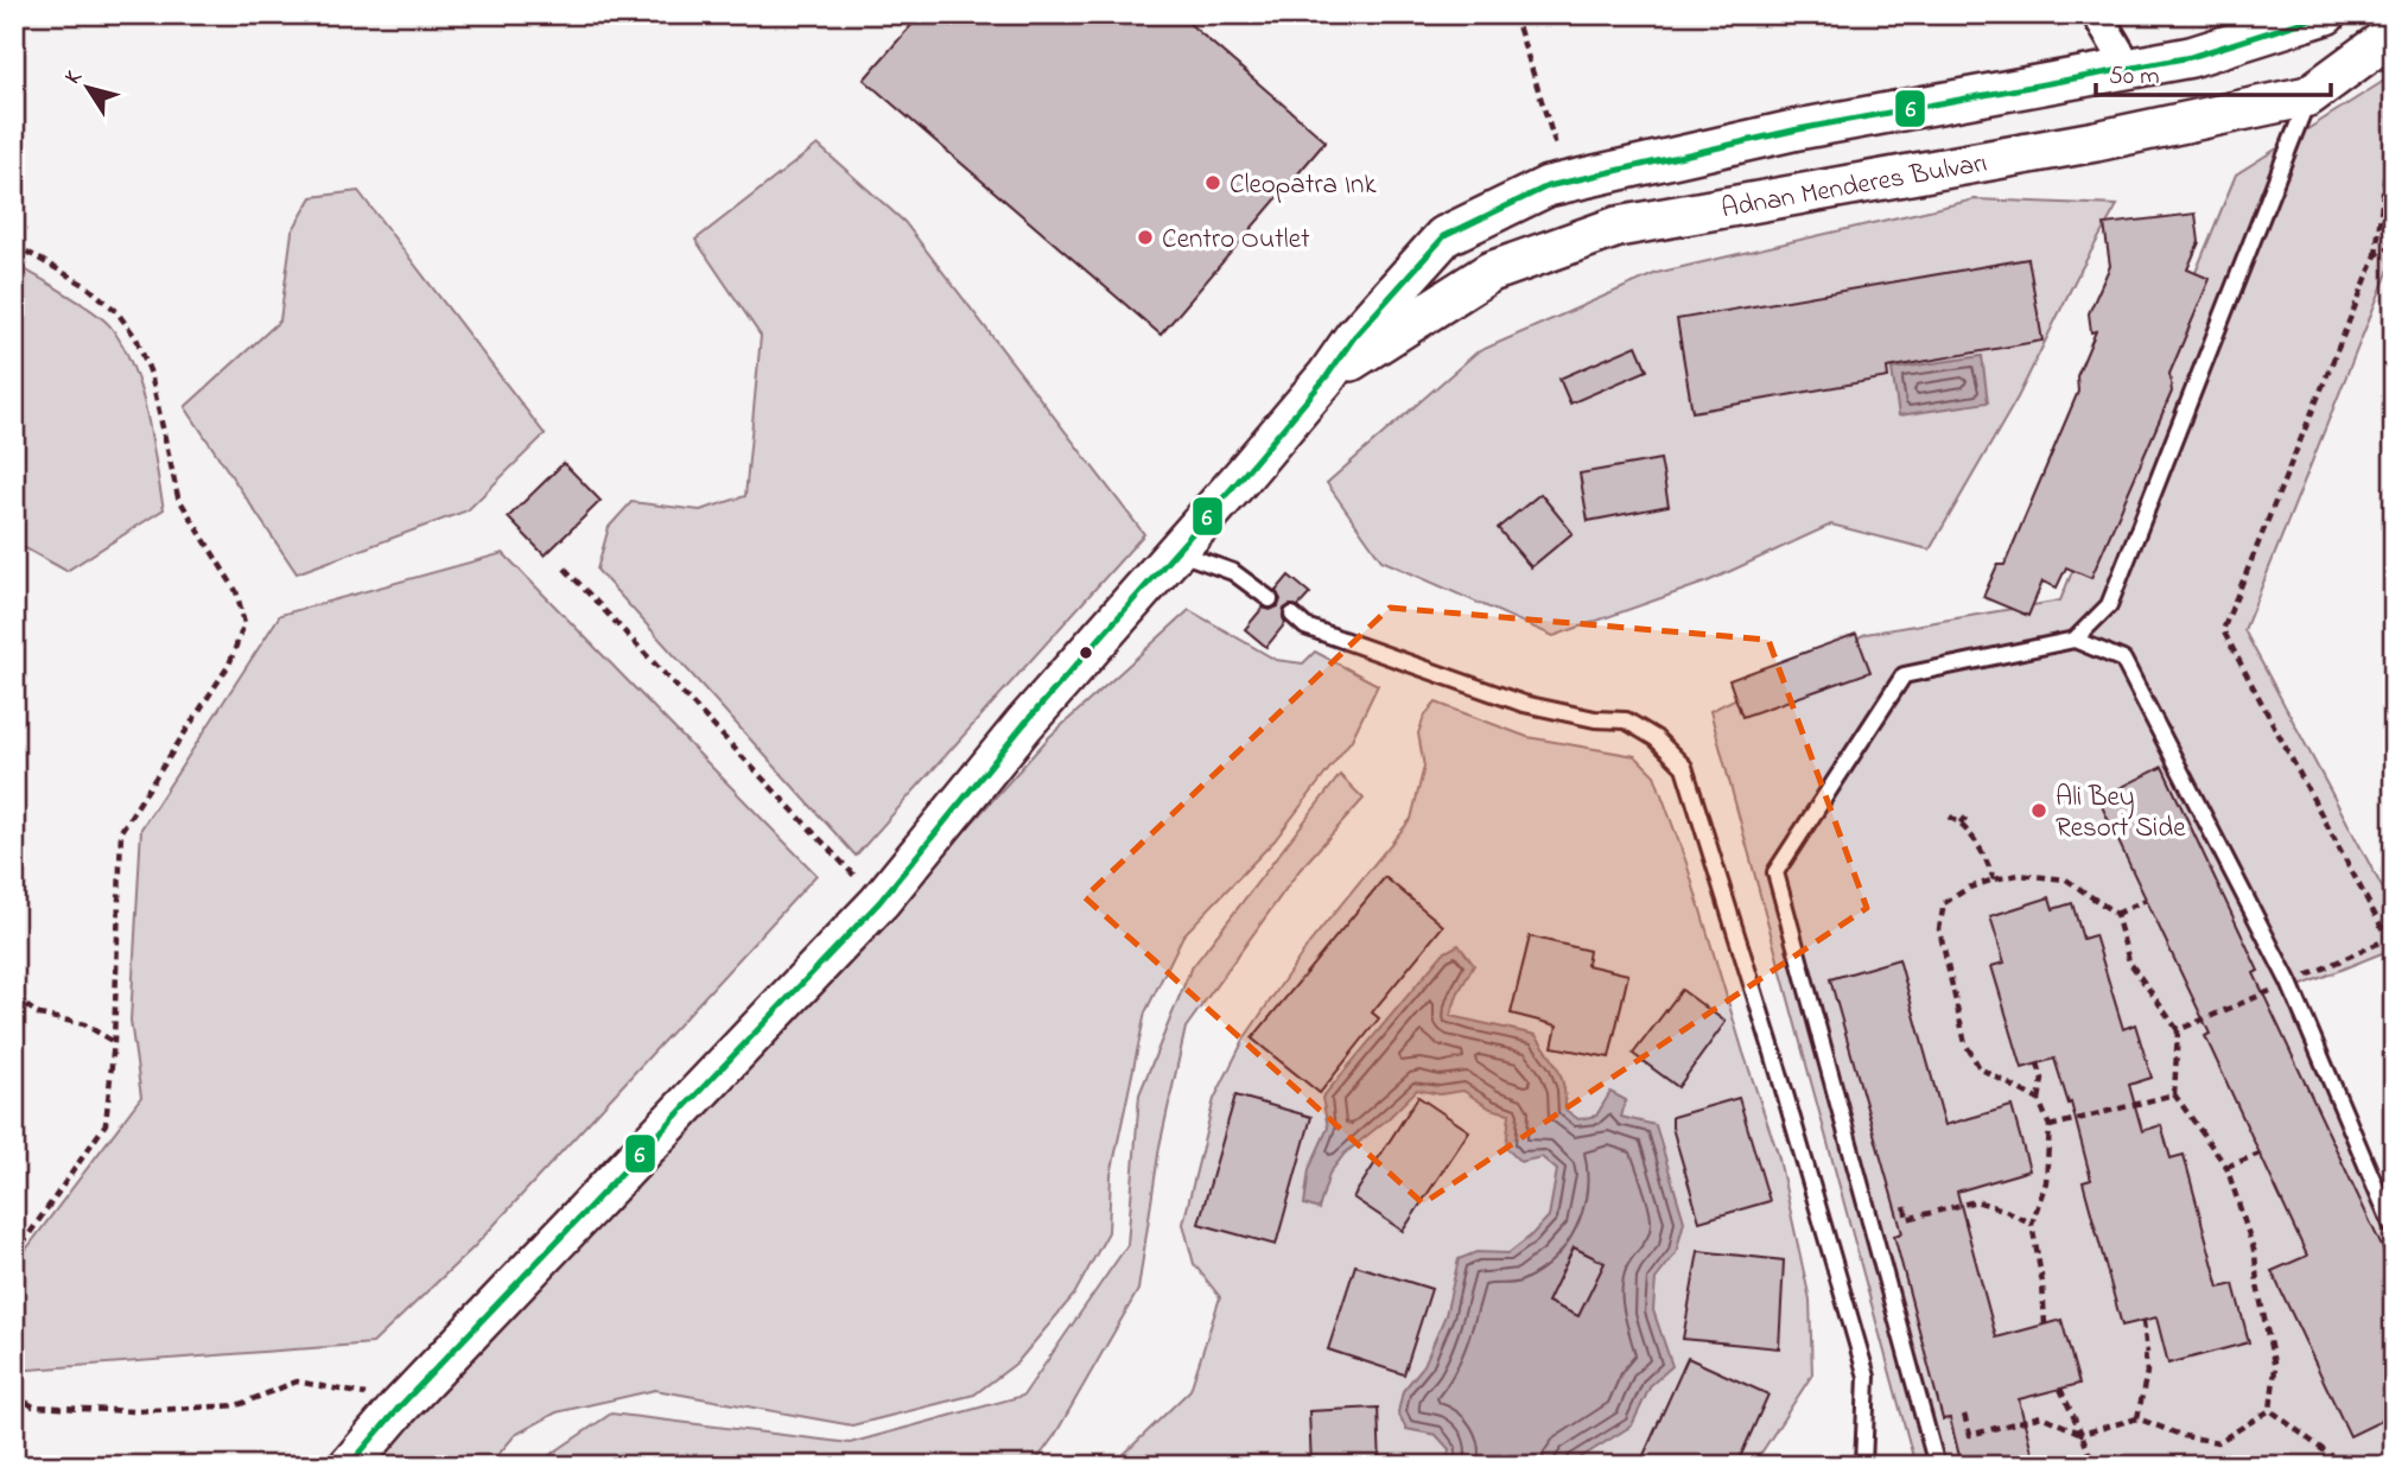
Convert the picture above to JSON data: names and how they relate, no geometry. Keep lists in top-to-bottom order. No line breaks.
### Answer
{"streets":{"main road":["Adnan Menderes Bulvarı"]},"places":["Cleopatra Ink","Centro Outlet","Ali Bey Resort Side"],"lines":["transit line 6"],"scale_bar":"50 m","north":"top left"}
